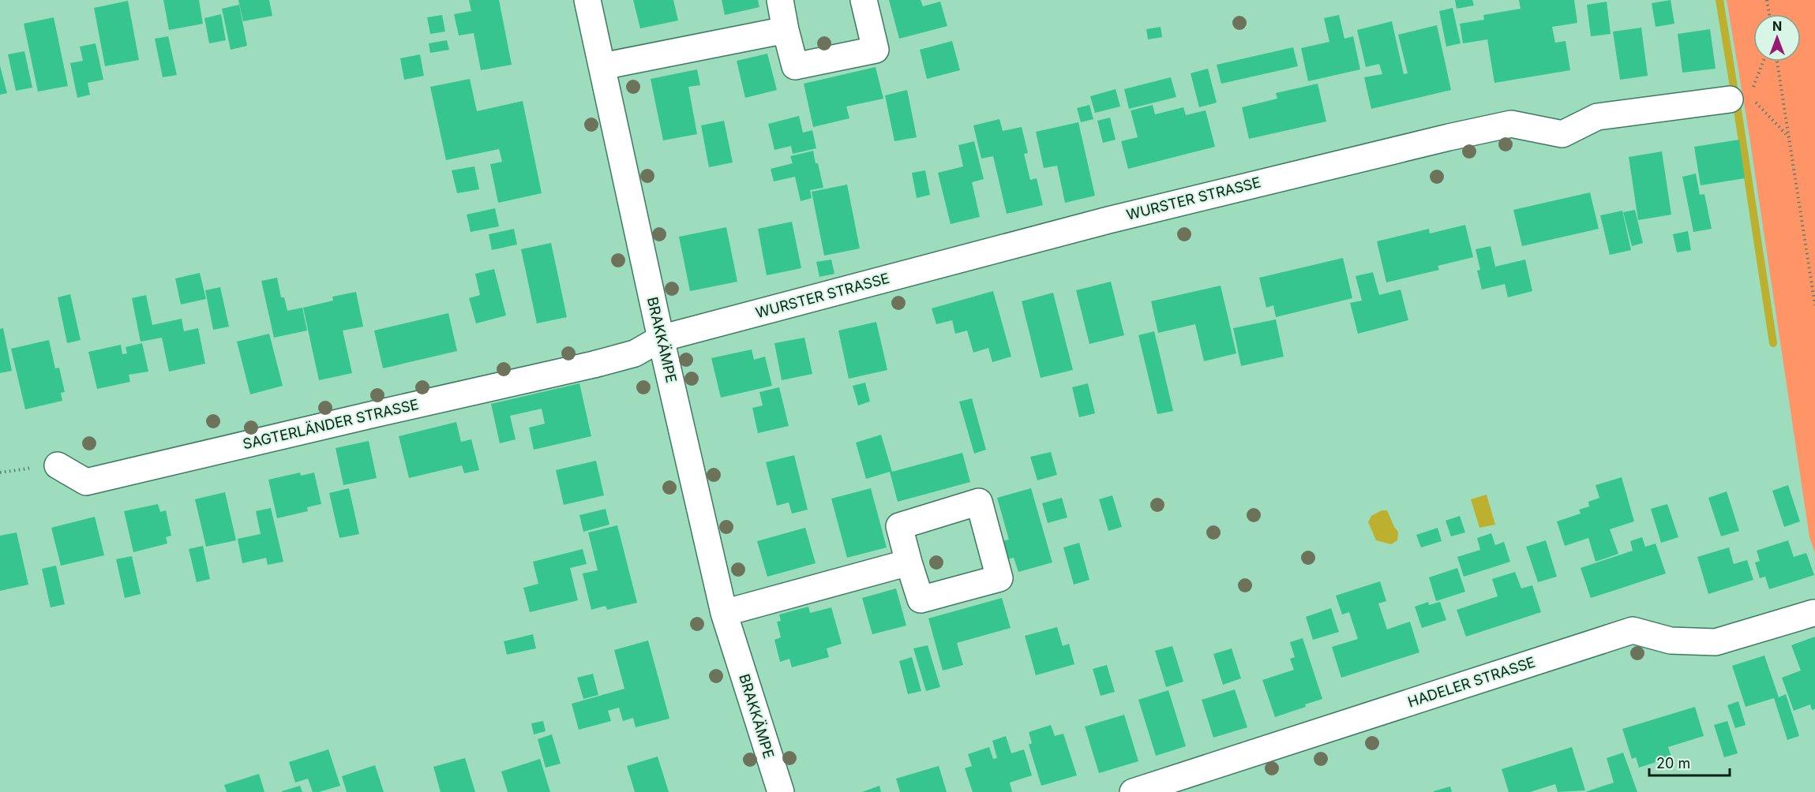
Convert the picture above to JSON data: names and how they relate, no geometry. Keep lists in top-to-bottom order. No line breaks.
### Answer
{"streets":{"street":["WURSTER STRASSE","BRAKKÄMPE","SAGTERLÄNDER STRASSE","HADELER STRASSE"]},"crossings":[["WURSTER STRASSE","BRAKKÄMPE"],["WURSTER STRASSE","SAGTERLÄNDER STRASSE"],["BRAKKÄMPE","SAGTERLÄNDER STRASSE"]],"scale_bar":"20 m","north":"top"}
